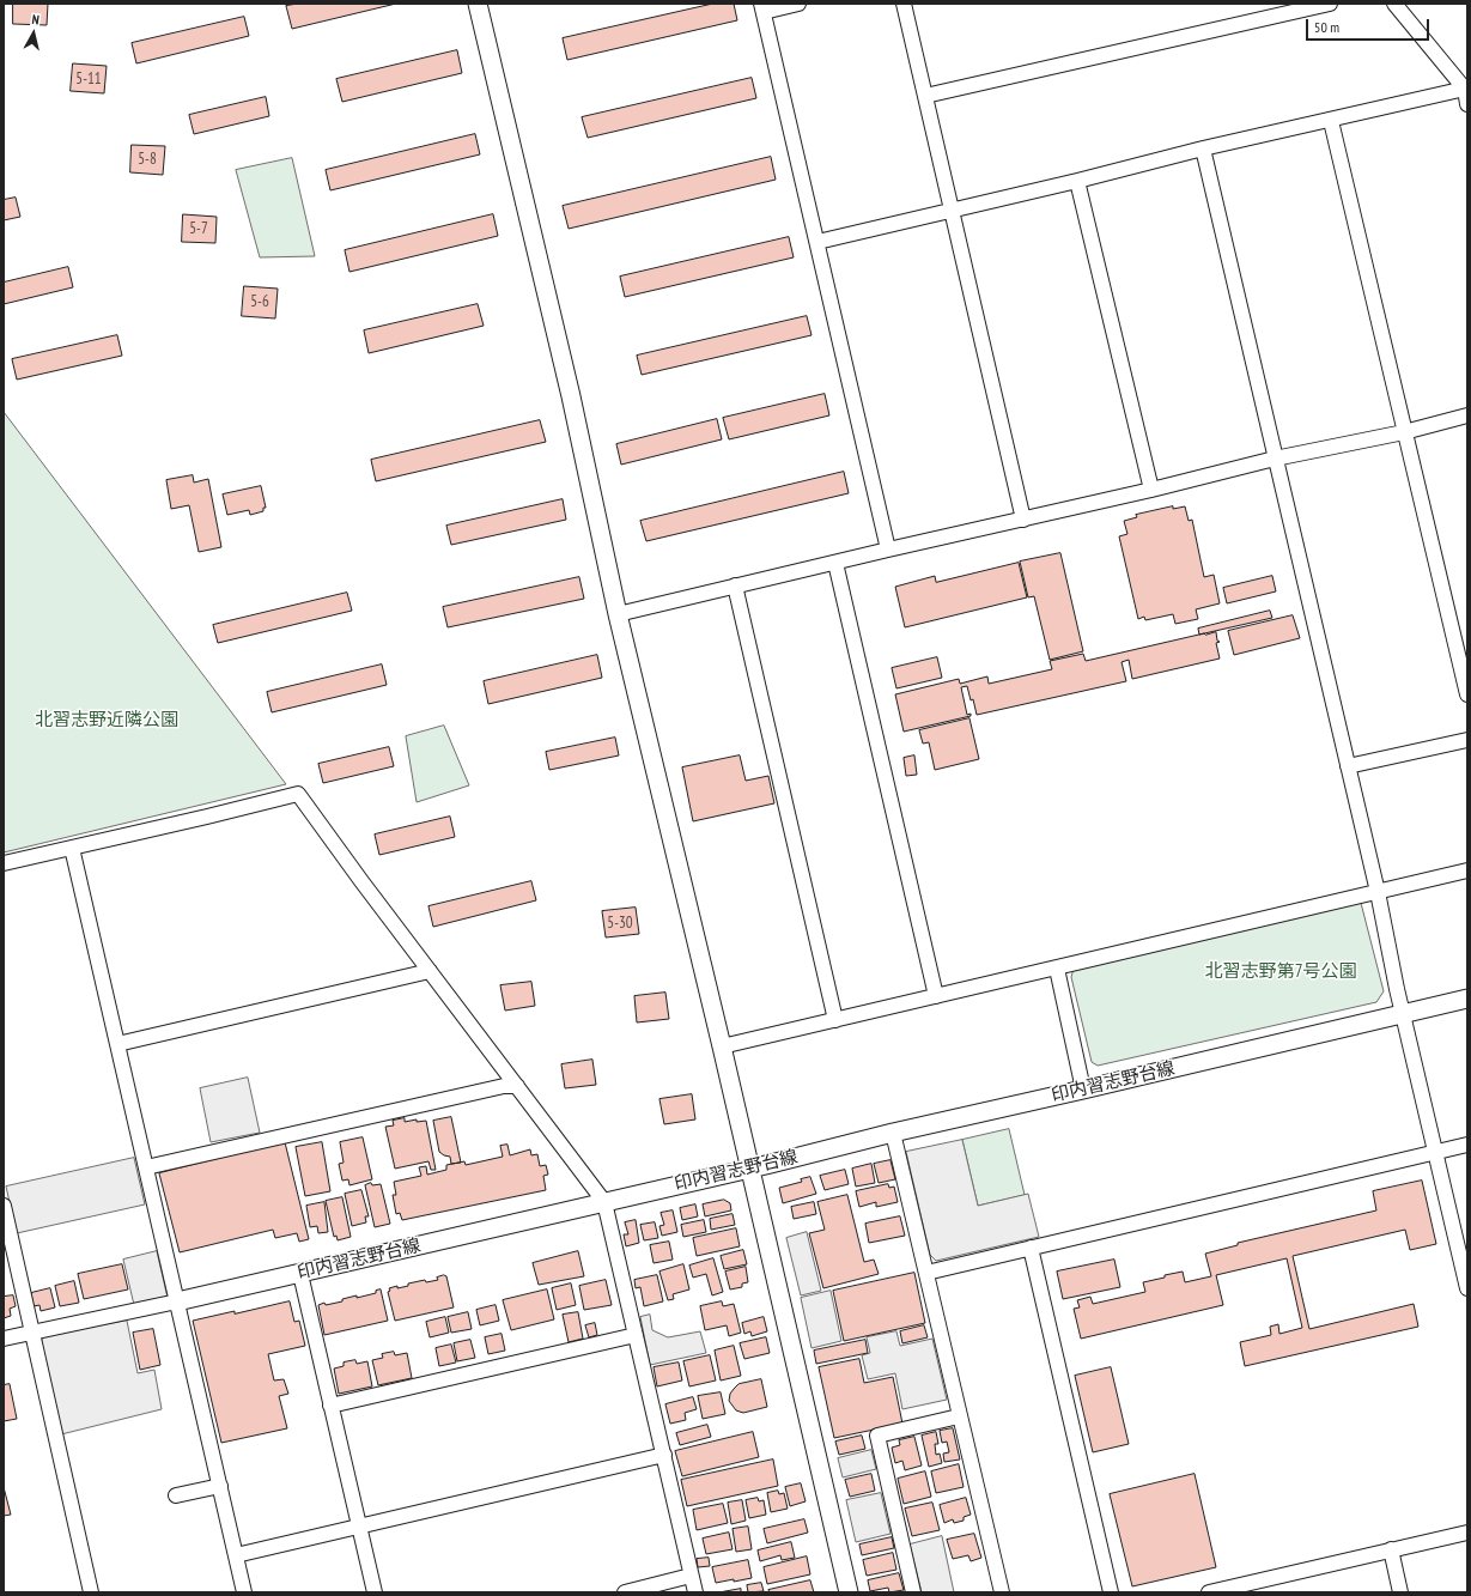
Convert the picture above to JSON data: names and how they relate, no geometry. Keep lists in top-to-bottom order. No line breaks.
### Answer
{"streets":{"street":["印内習志野台線"]},"parks":["北習志野近隣公園","北習志野第7号公園"],"house_numbers":["5-11","5-8","5-7","5-6","5-30"],"scale_bar":"50 m","north":"top"}
